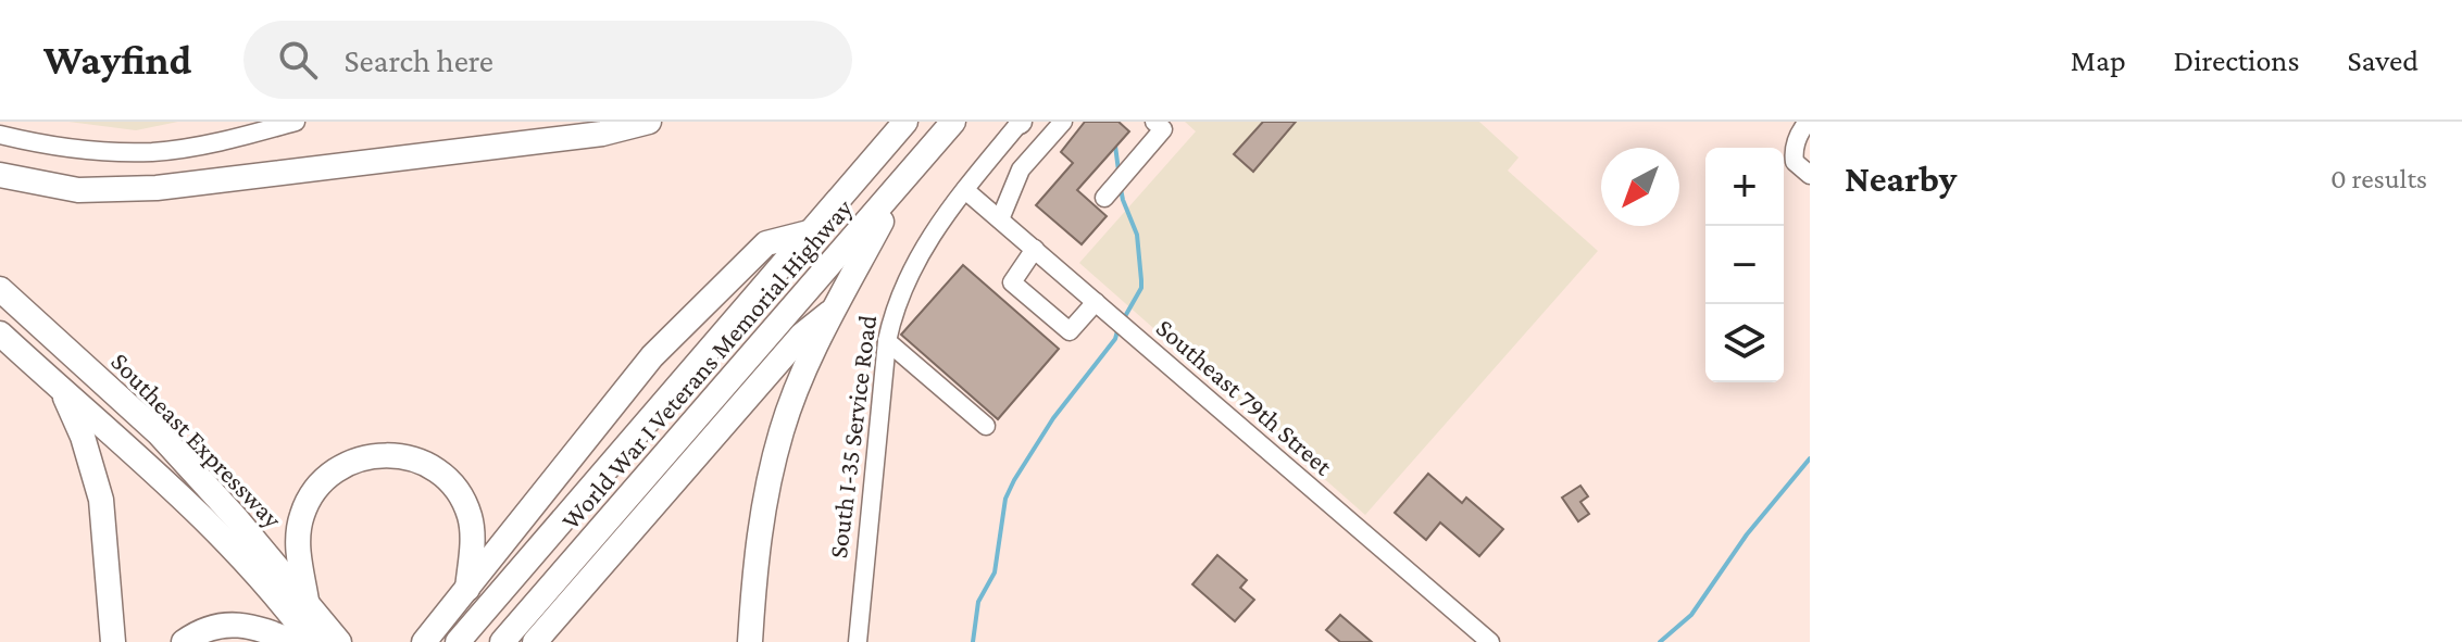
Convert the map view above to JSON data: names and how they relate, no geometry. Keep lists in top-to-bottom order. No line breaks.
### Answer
{"streets":{"highway":["World War I Veterans Memorial Highway","Southeast Expressway"],"street":["Southeast 79th Street","South I-35 Service Road"]},"crossings":[["Southeast 79th Street","South I-35 Service Road"]],"north":"bottom left","page":{"header":"Wayfind","search":"Search here","nav":["Map","Directions","Saved"],"heading":["Nearby","0 results"],"map_buttons":["+","−"]}}
